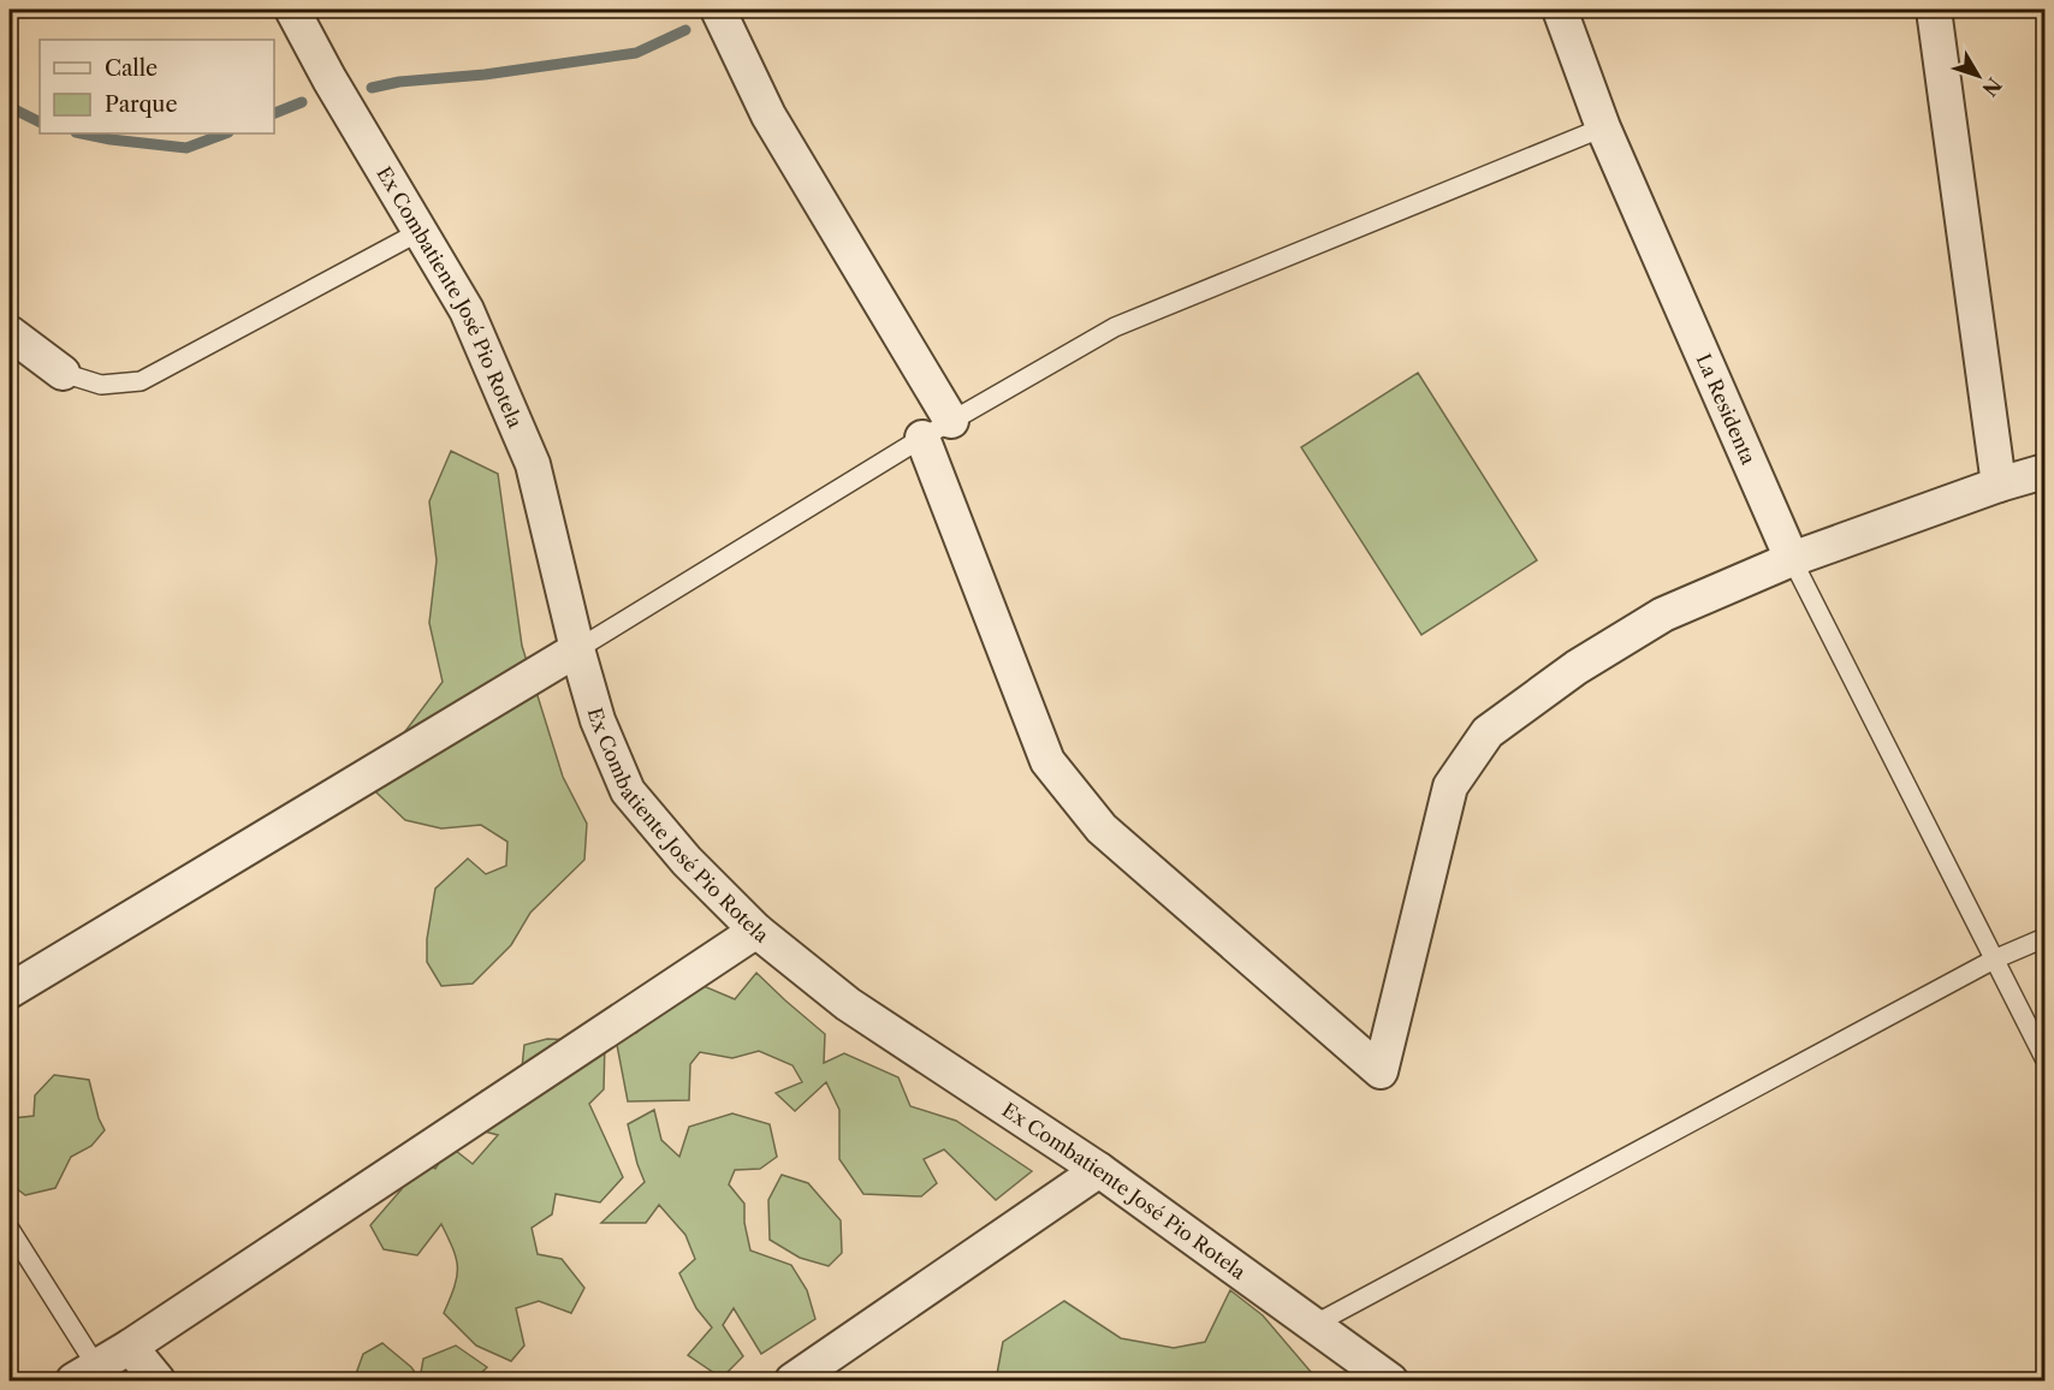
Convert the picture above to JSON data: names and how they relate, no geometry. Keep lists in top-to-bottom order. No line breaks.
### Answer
{"streets":{"street":["Ex Combatiente José Pio Rotela","La Residenta"]},"legend":["Calle","Parque"],"north":"bottom right"}
